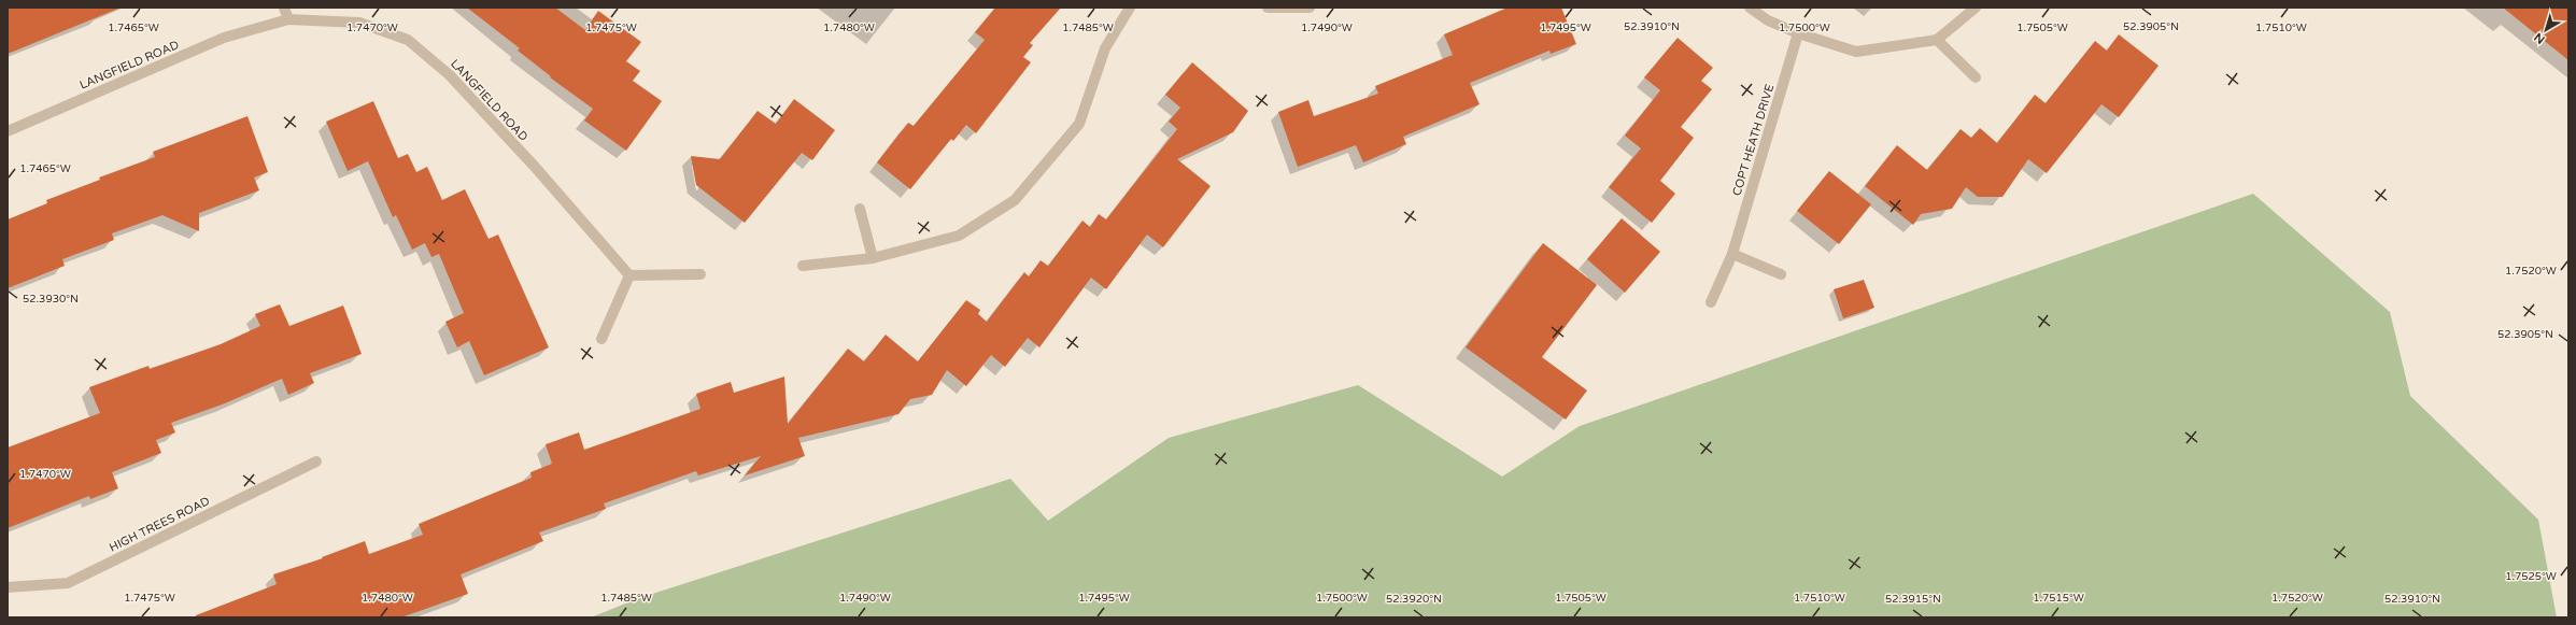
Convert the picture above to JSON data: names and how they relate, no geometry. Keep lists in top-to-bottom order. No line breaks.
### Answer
{"streets":{"street":["LANGFIELD ROAD","COPT HEATH DRIVE","HIGH TREES ROAD"]},"north":"bottom left","coordinates":["52.3910°N","52.3905°N","1.7470°W","1.7465°W","1.7475°W","1.7480°W","1.7485°W","1.7490°W","1.7495°W","1.7500°W","1.7505°W","1.7510°W","1.7520°W","52.3930°N","1.7525°W","1.7515°W","52.3920°N","52.3915°N"]}
